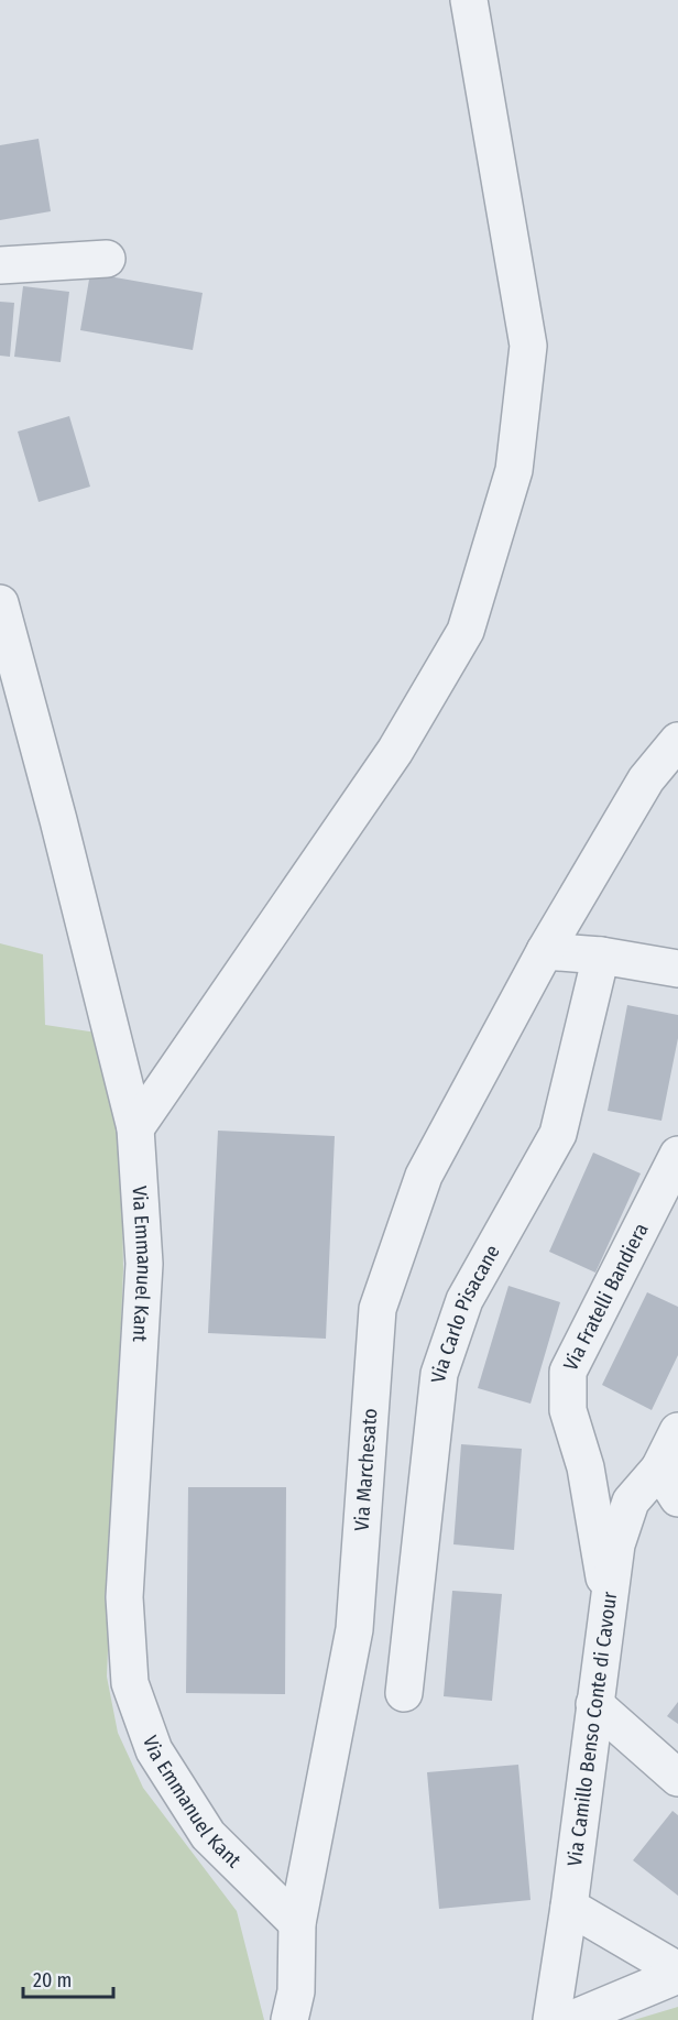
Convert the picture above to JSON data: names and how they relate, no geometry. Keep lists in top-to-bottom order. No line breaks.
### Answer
{"streets":{"street":["Via Emmanuel Kant","Via Fratelli Bandiera","Via Carlo Pisacane","Via Marchesato","Via Camillo Benso Conte di Cavour"]},"crossings":[["Via Emmanuel Kant","Via Marchesato"],["Via Fratelli Bandiera","Via Camillo Benso Conte di Cavour"]],"scale_bar":"20 m"}
